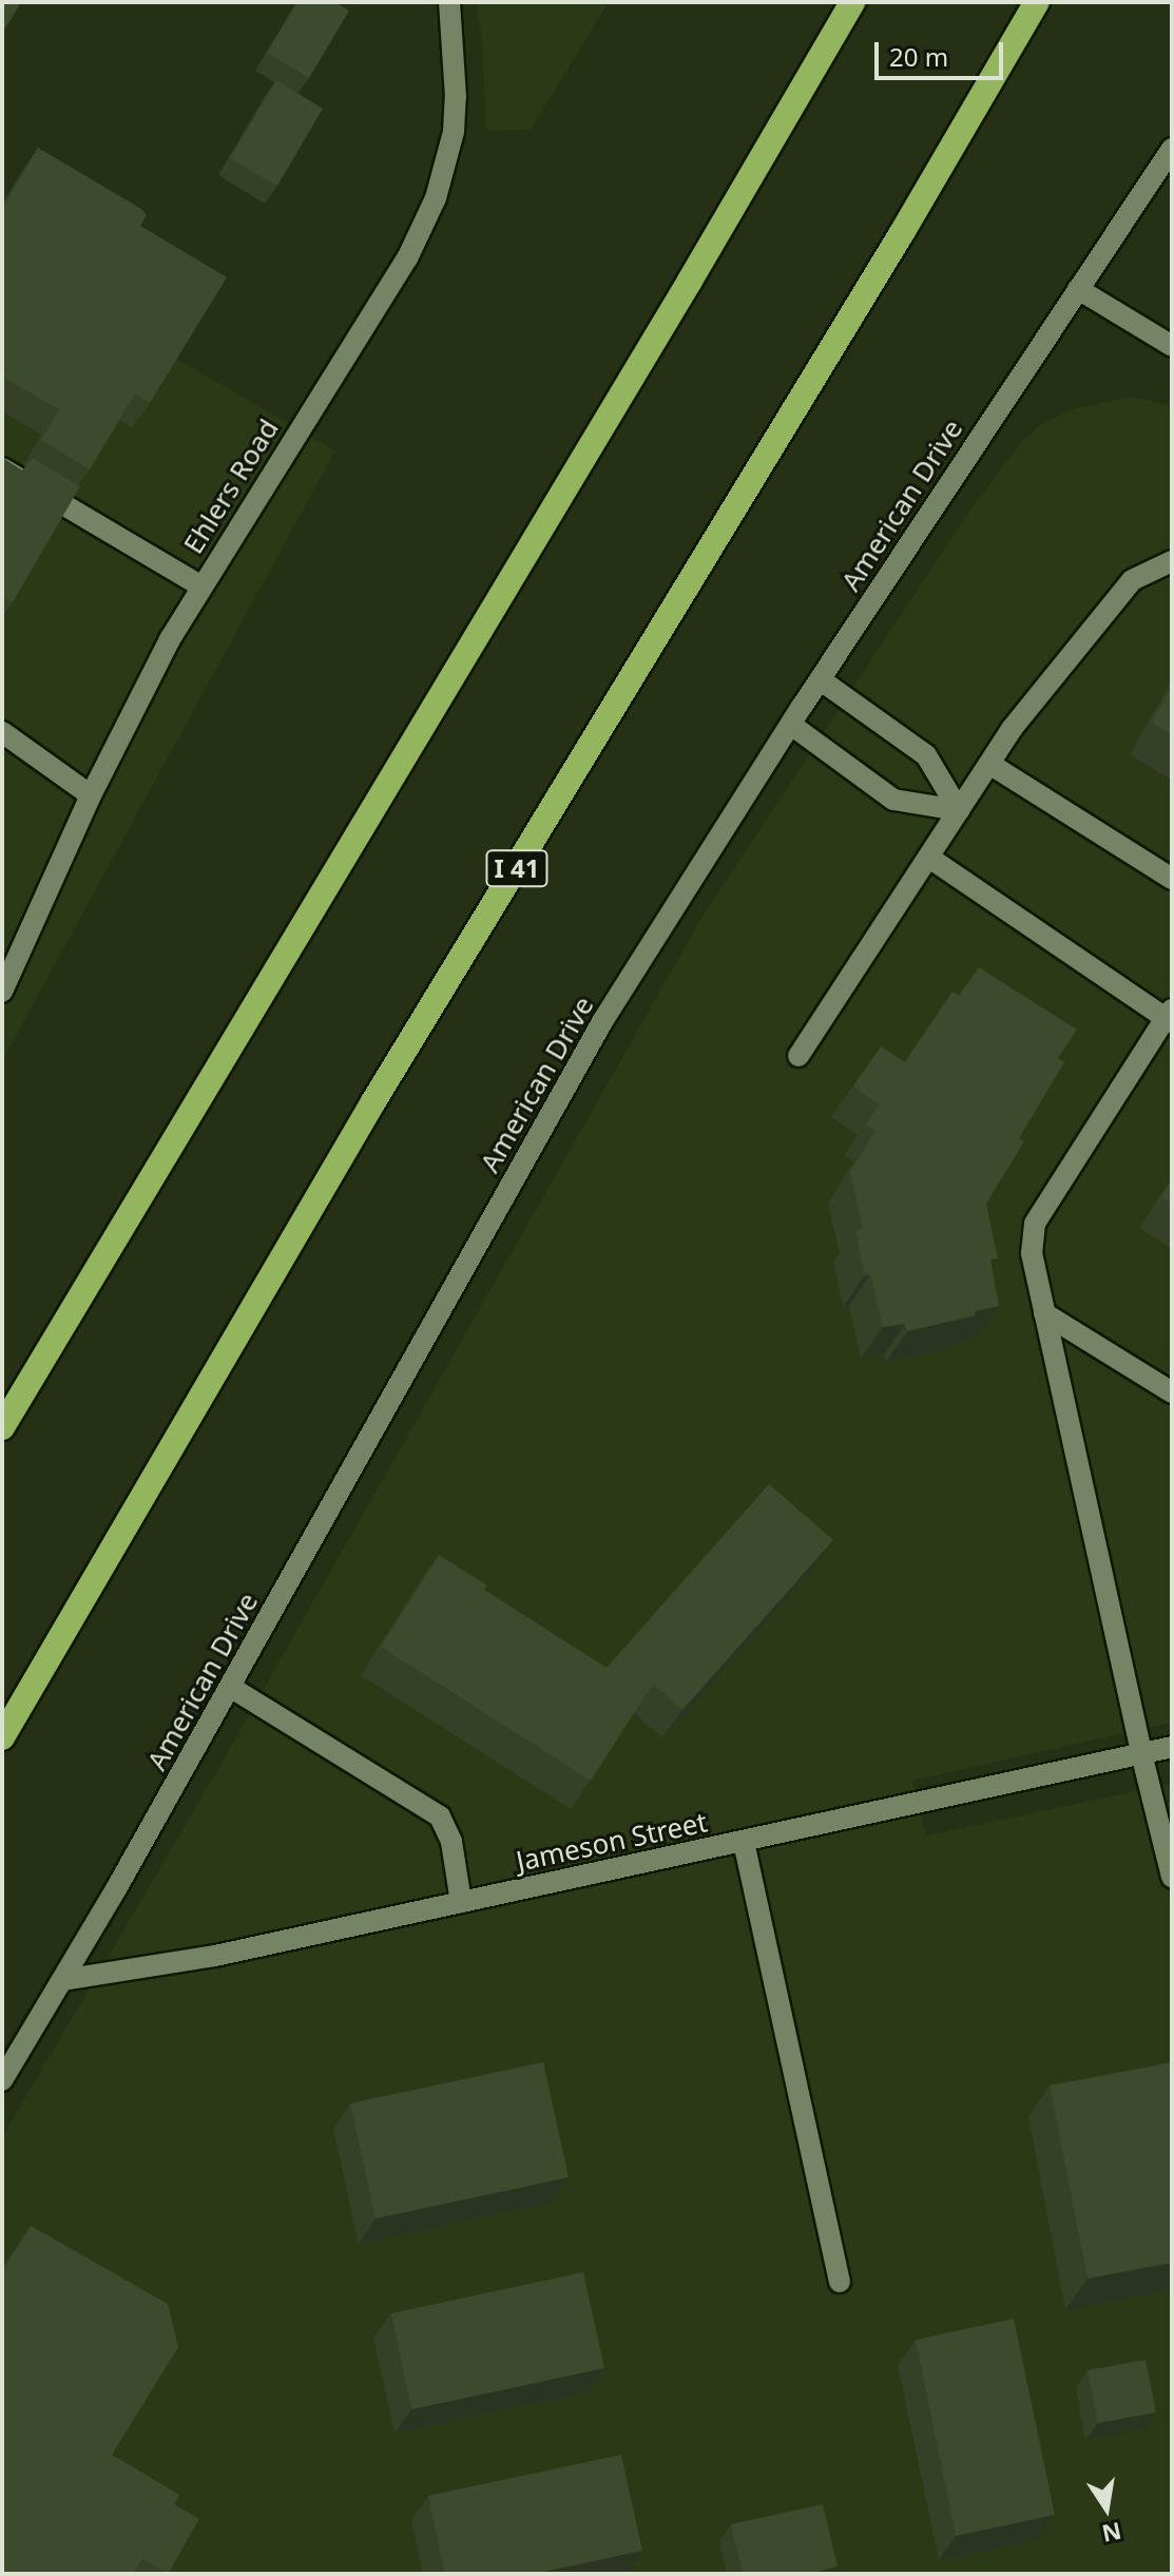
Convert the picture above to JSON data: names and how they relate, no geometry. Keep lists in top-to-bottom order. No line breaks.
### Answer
{"streets":{"highway":["I 41"],"street":["Ehlers Road","American Drive","Jameson Street"]},"crossings":[["American Drive","Jameson Street"]],"scale_bar":"20 m","north":"bottom"}
